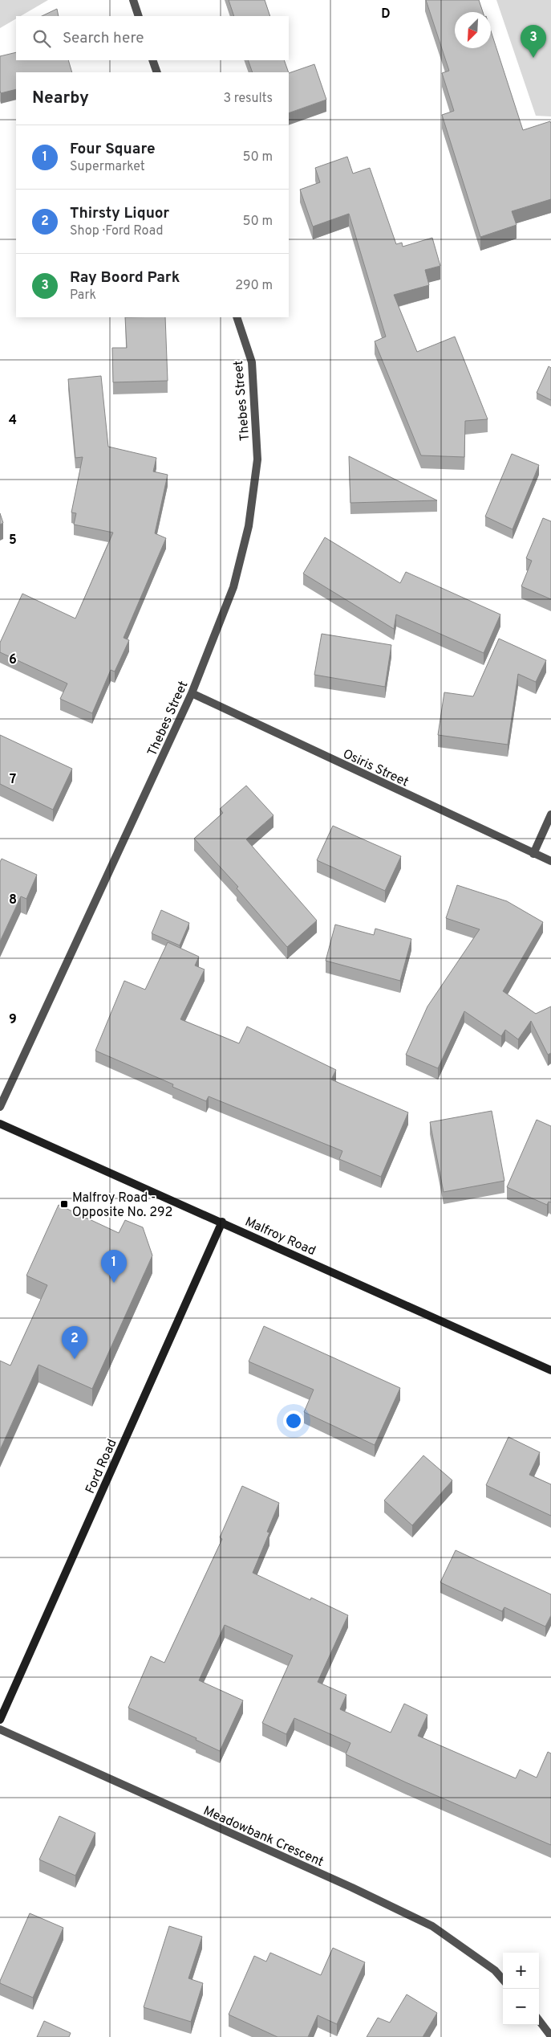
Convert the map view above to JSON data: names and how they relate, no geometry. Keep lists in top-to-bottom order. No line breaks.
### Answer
{"streets":{"main road":["Malfroy Road","Ford Road"],"street":["Thebes Street","Osiris Street","Meadowbank Crescent"]},"crossings":[["Thebes Street","Osiris Street"],["Malfroy Road","Ford Road"]],"places":{"transit":["Malfroy Road - Opposite No. 292"]},"north":"bottom left","page":{"search":"Search here","pins":["3","1","2"],"heading":["Nearby","3 results"],"list":[{"mark":"1","name":"Four Square","note":"Supermarket","value":"50 m"},{"mark":"2","name":"Thirsty Liquor","note":"Shop · Ford Road","value":"50 m"},{"mark":"3","name":"Ray Boord Park","note":"Park","value":"290 m"}],"map_buttons":["+","−"]},"grid":{"columns":["D"],"rows":["4","5","6","7","8","9"]}}
